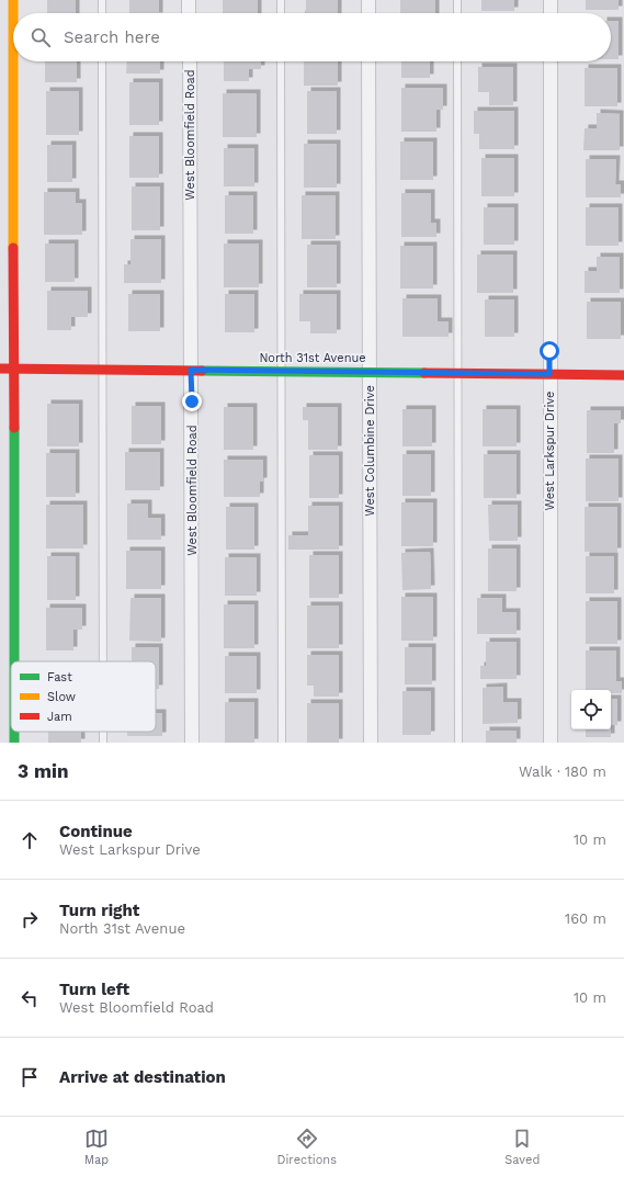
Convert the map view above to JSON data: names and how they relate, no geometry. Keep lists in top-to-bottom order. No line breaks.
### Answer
{"streets":{"street":["West Bloomfield Road","North 31st Avenue","West Columbine Drive","West Larkspur Drive"]},"crossings":[["West Bloomfield Road","North 31st Avenue"],["North 31st Avenue","West Columbine Drive"],["North 31st Avenue","West Larkspur Drive"]],"legend":["Fast","Slow","Jam"],"page":{"search":"Search here","heading":["3 min","Walk · 180 m"],"list":[["Continue","West Larkspur Drive","10 m"],["Turn right","North 31st Avenue","160 m"],["Turn left","West Bloomfield Road","10 m"],"Arrive at destination"],"nav":["Map","Directions","Saved"]}}
